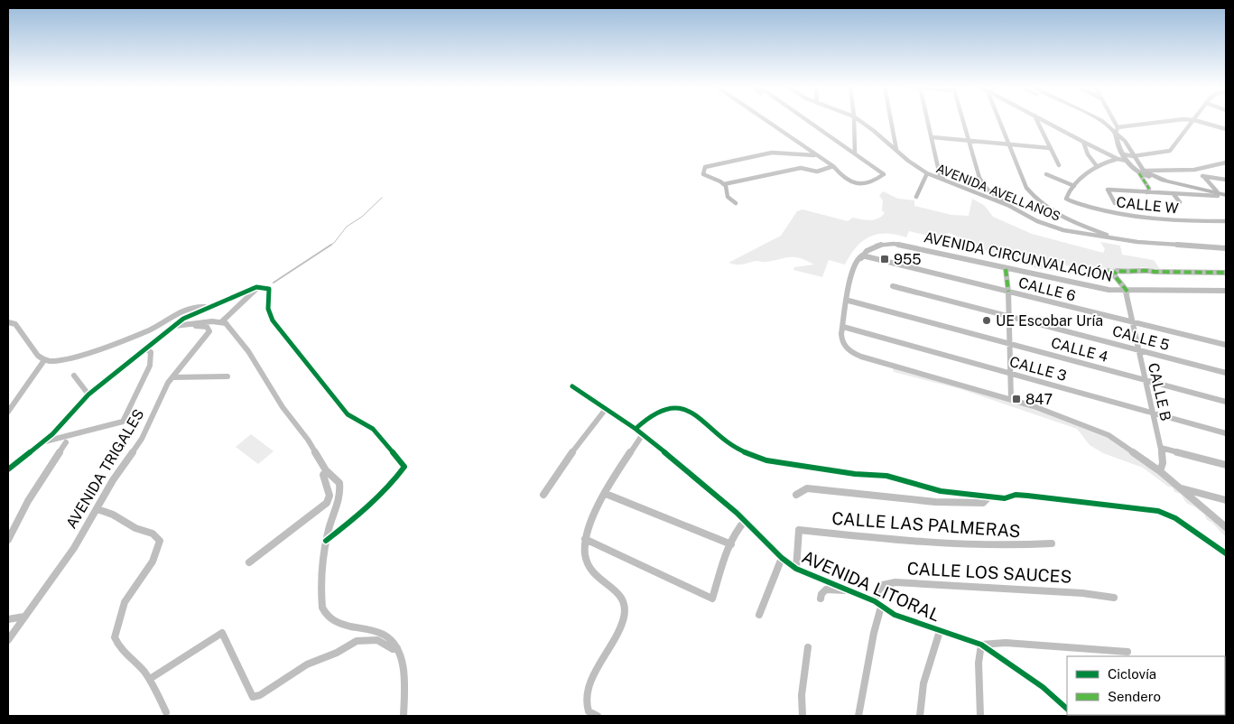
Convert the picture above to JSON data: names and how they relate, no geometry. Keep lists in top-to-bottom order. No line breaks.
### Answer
{"streets":{"street":["AVENIDA AVELLANOS","CALLE W","AVENIDA CIRCUNVALACIÓN","CALLE 6","CALLE 5","CALLE 4","CALLE 3","CALLE B","AVENIDA TRIGALES","CALLE LAS PALMERAS","CALLE LOS SAUCES","AVENIDA LITORAL"]},"crossings":[["AVENIDA CIRCUNVALACIÓN","CALLE 6"],["AVENIDA CIRCUNVALACIÓN","CALLE B"],["CALLE 6","CALLE B"],["CALLE 5","CALLE B"],["CALLE 4","CALLE B"],["CALLE 3","CALLE B"],["CALLE LAS PALMERAS","AVENIDA LITORAL"],["CALLE LOS SAUCES","AVENIDA LITORAL"]],"places":{"transit":["955","847"],"other":["UE Escobar Uría"]},"legend":["Ciclovía","Sendero"]}
